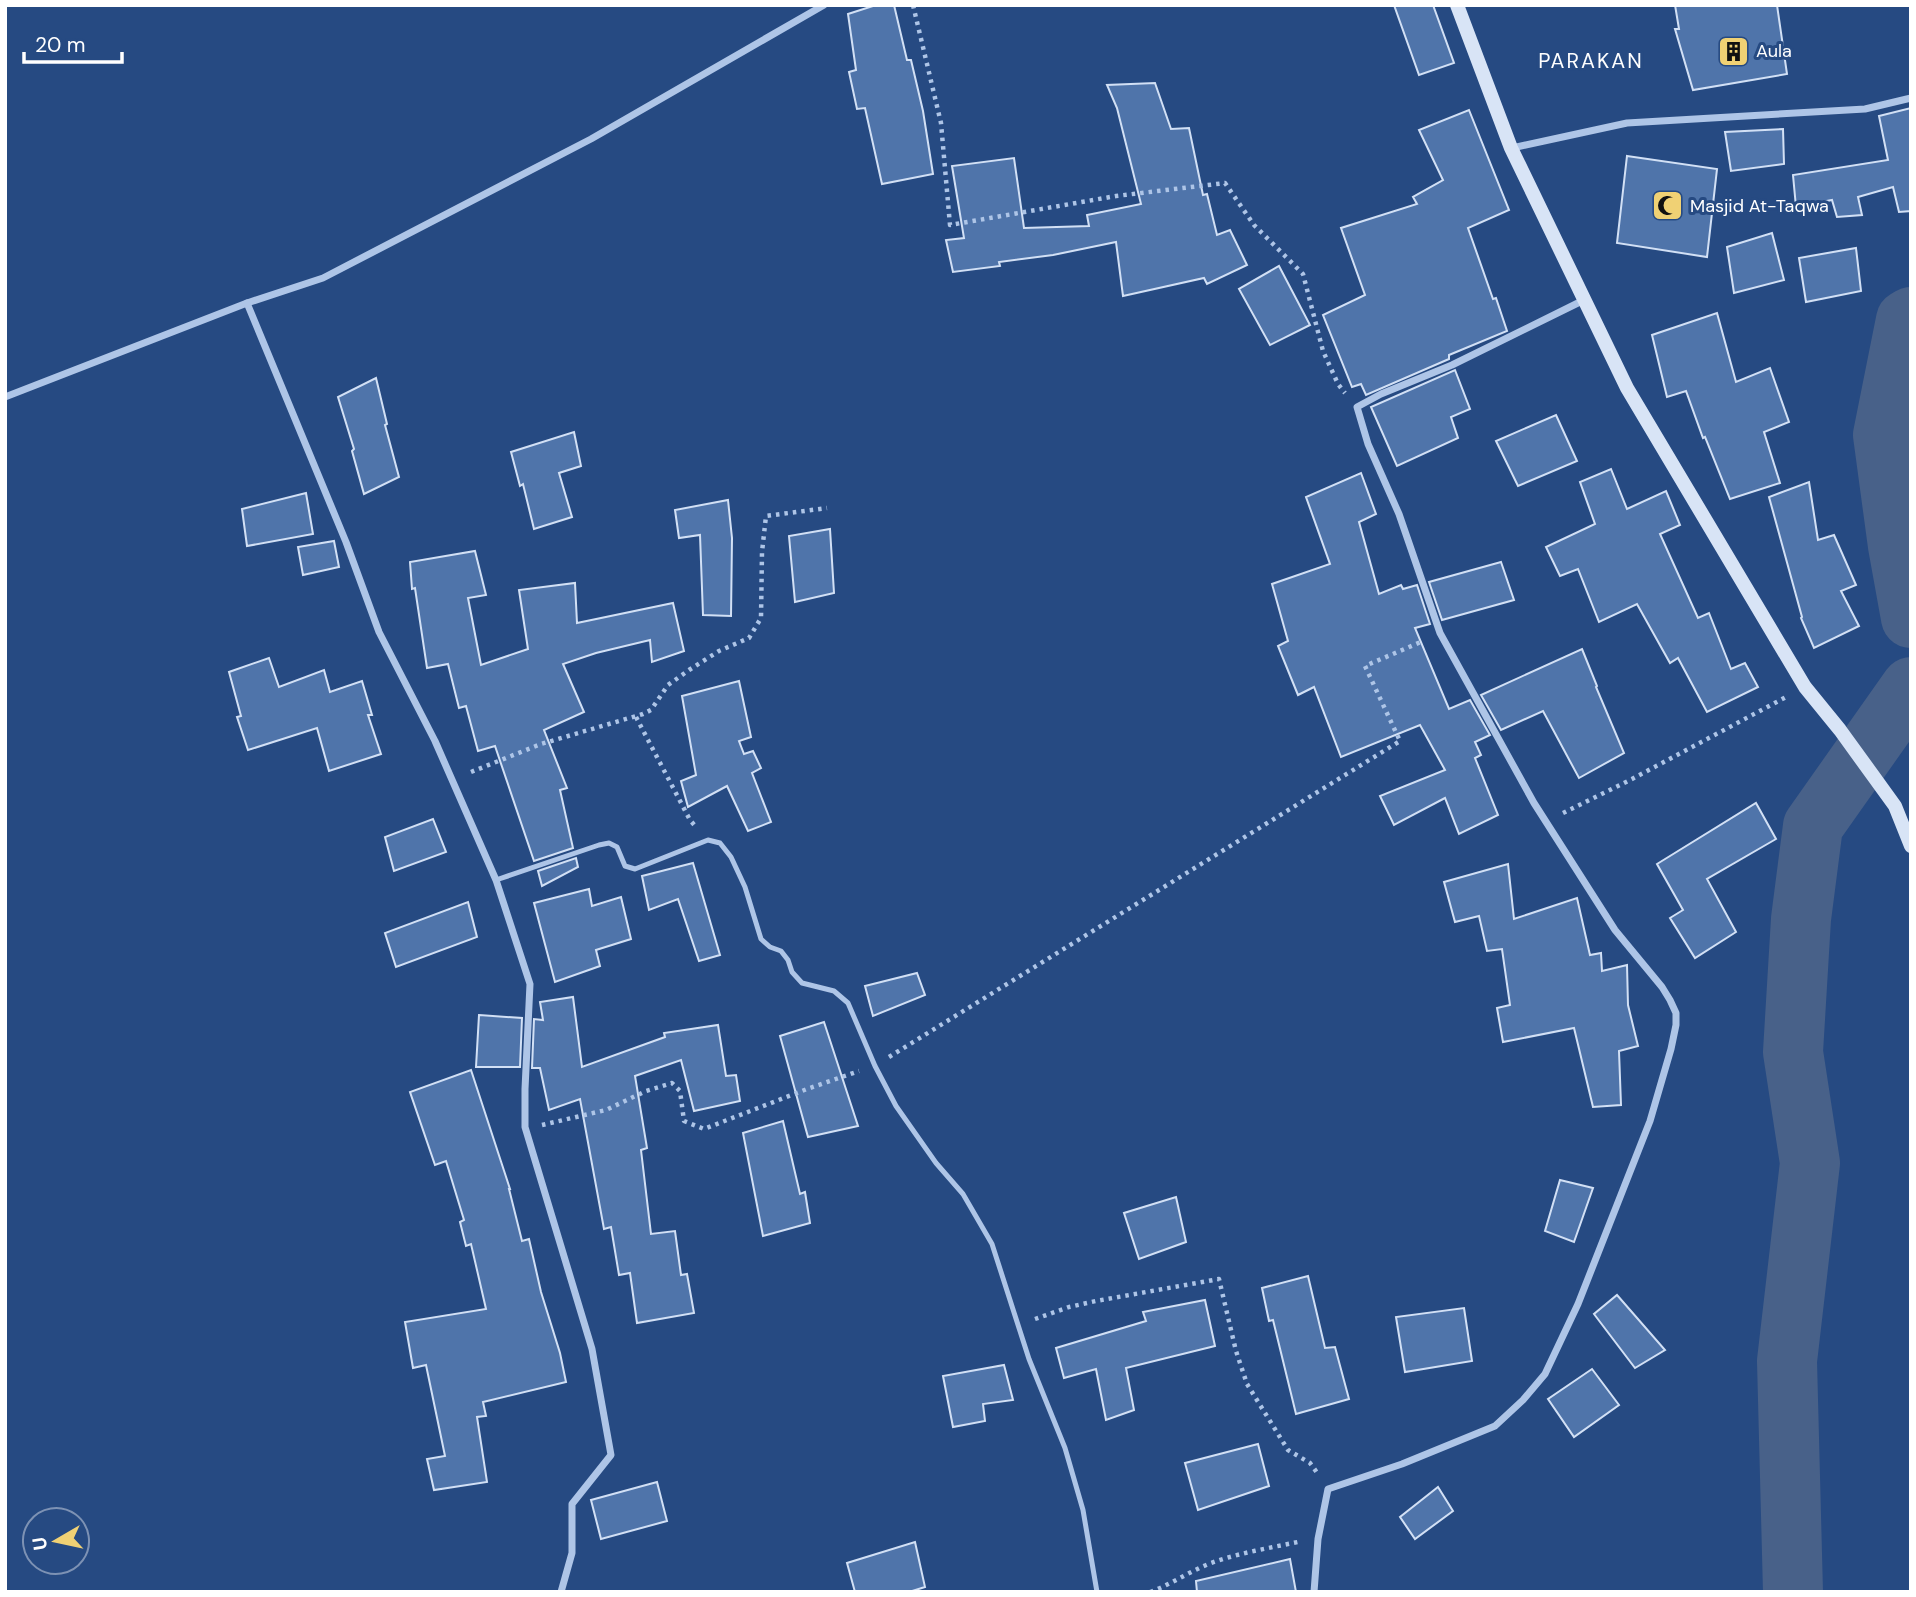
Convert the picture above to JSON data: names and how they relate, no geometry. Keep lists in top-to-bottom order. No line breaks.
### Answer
{"districts":["PARAKAN"],"places":{"building":["Aula"],"mosque":["Masjid At-Taqwa"]},"scale_bar":"20 m","north":"left"}
